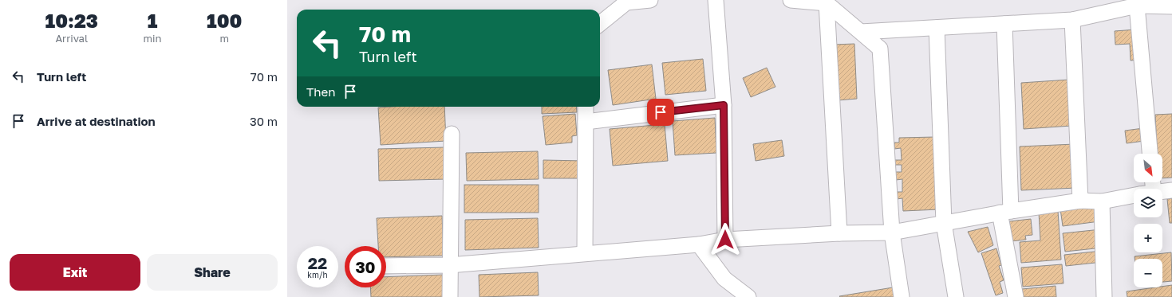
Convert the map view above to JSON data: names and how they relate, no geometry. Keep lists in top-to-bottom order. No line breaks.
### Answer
{"north":"bottom right","page":{"eta":["10:23","Arrival","1","min","100","m"],"turn":["70 m","Turn left"],"list":[{"name":"Turn left","value":"70 m"},{"name":"Arrive at destination","value":"30 m"}],"then":"Then","map_buttons":["+","−"],"speed":"22 km/h","limit":"30","buttons":["Exit","Share"]}}
